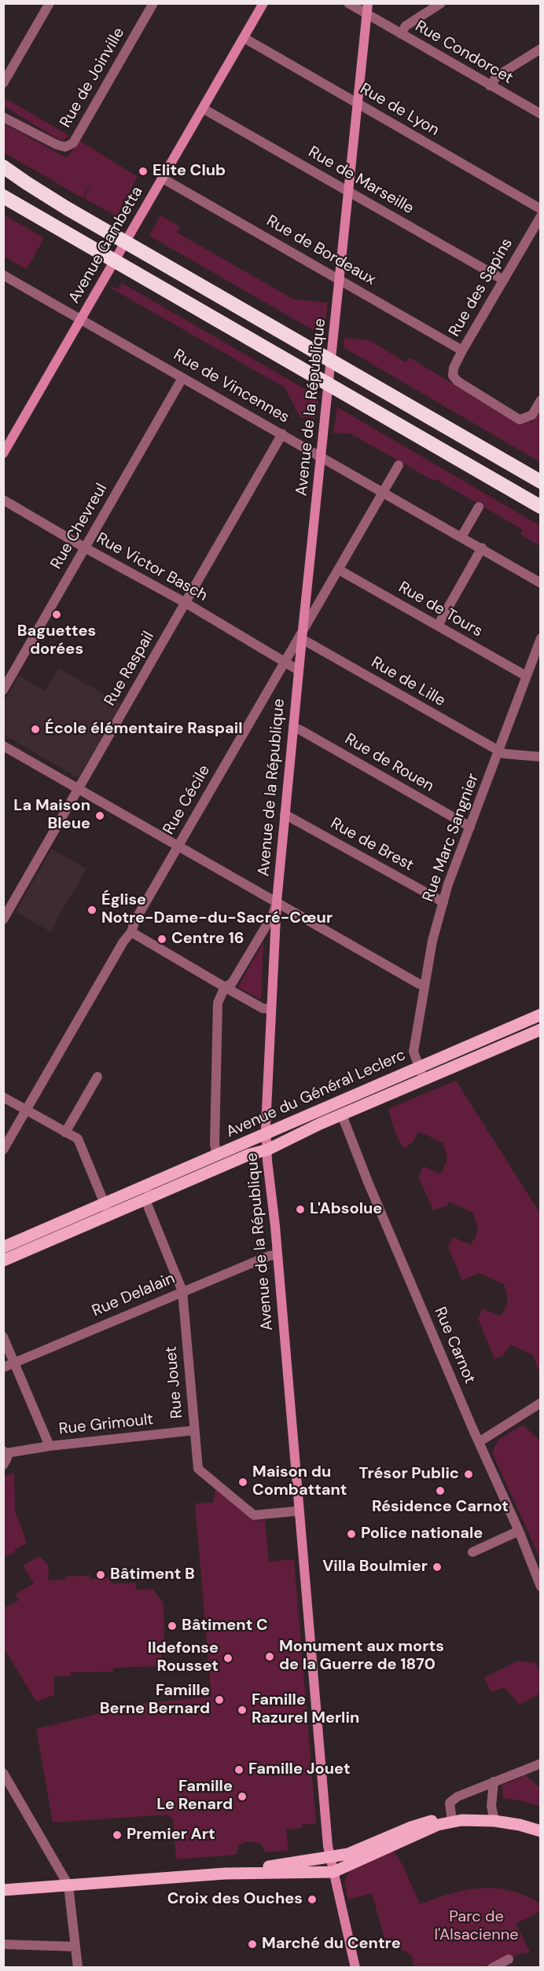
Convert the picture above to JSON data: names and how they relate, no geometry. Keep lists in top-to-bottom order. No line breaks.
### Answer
{"streets":{"main road":["Avenue Gambetta","Avenue de la République","Avenue du Général Leclerc"],"street":["Rue Condorcet","Rue de Joinville","Rue de Lyon","Rue de Marseille","Rue de Bordeaux","Rue des Sapins","Rue de Vincennes","Rue Chevreul","Rue Victor Basch","Rue de Tours","Rue Raspail","Rue de Lille","Rue de Rouen","Rue Cécile","Rue Marc Sangnier","Rue de Brest","Rue Delalain","Rue Carnot","Rue Jouet","Rue Grimoult"]},"crossings":[["Rue Condorcet","Avenue de la République"],["Rue de Lyon","Avenue Gambetta"],["Rue de Lyon","Avenue de la République"],["Rue de Marseille","Avenue Gambetta"],["Rue de Marseille","Rue des Sapins"],["Rue de Marseille","Avenue de la République"],["Avenue Gambetta","Rue de Bordeaux"],["Avenue Gambetta","Rue de Vincennes"],["Rue de Bordeaux","Rue des Sapins"],["Rue de Bordeaux","Avenue de la République"],["Rue de Vincennes","Avenue de la République"],["Rue de Vincennes","Rue Chevreul"],["Rue de Vincennes","Rue Raspail"],["Rue de Vincennes","Rue Cécile"],["Avenue de la République","Rue Victor Basch"],["Avenue de la République","Rue de Lille"],["Avenue de la République","Rue de Rouen"],["Avenue de la République","Rue Cécile"],["Avenue de la République","Rue de Brest"],["Avenue de la République","Avenue du Général Leclerc"],["Avenue de la République","Rue Delalain"],["Avenue de la République","Rue Jouet"],["Rue Chevreul","Rue Victor Basch"],["Rue Victor Basch","Rue Raspail"],["Rue Victor Basch","Rue Cécile"],["Rue de Tours","Rue Cécile"],["Rue de Tours","Rue Marc Sangnier"],["Rue de Lille","Rue Cécile"],["Rue de Lille","Rue Marc Sangnier"],["Rue de Rouen","Rue Marc Sangnier"],["Rue Marc Sangnier","Rue de Brest"],["Rue Marc Sangnier","Avenue du Général Leclerc"],["Avenue du Général Leclerc","Rue Carnot"],["Avenue du Général Leclerc","Rue Jouet"],["Rue Delalain","Rue Jouet"],["Rue Delalain","Rue Grimoult"],["Rue Jouet","Rue Grimoult"]],"parks":["Parc de l'Alsacienne"],"places":["Elite Club","Baguettes dorées","École élémentaire Raspail","La Maison Bleue","Église Notre-Dame-du-Sacré-Cœur","Centre 16","L'Absolue","Trésor Public","Maison du Combattant","Résidence Carnot","Police nationale","Villa Boulmier","Bâtiment B","Bâtiment C","Monument aux morts de la Guerre de 1870","Ildefonse Rousset","Famille Berne Bernard","Famille Razurel Merlin","Famille Jouet","Famille Le Renard","Premier Art","Croix des Ouches","Marché du Centre"]}
